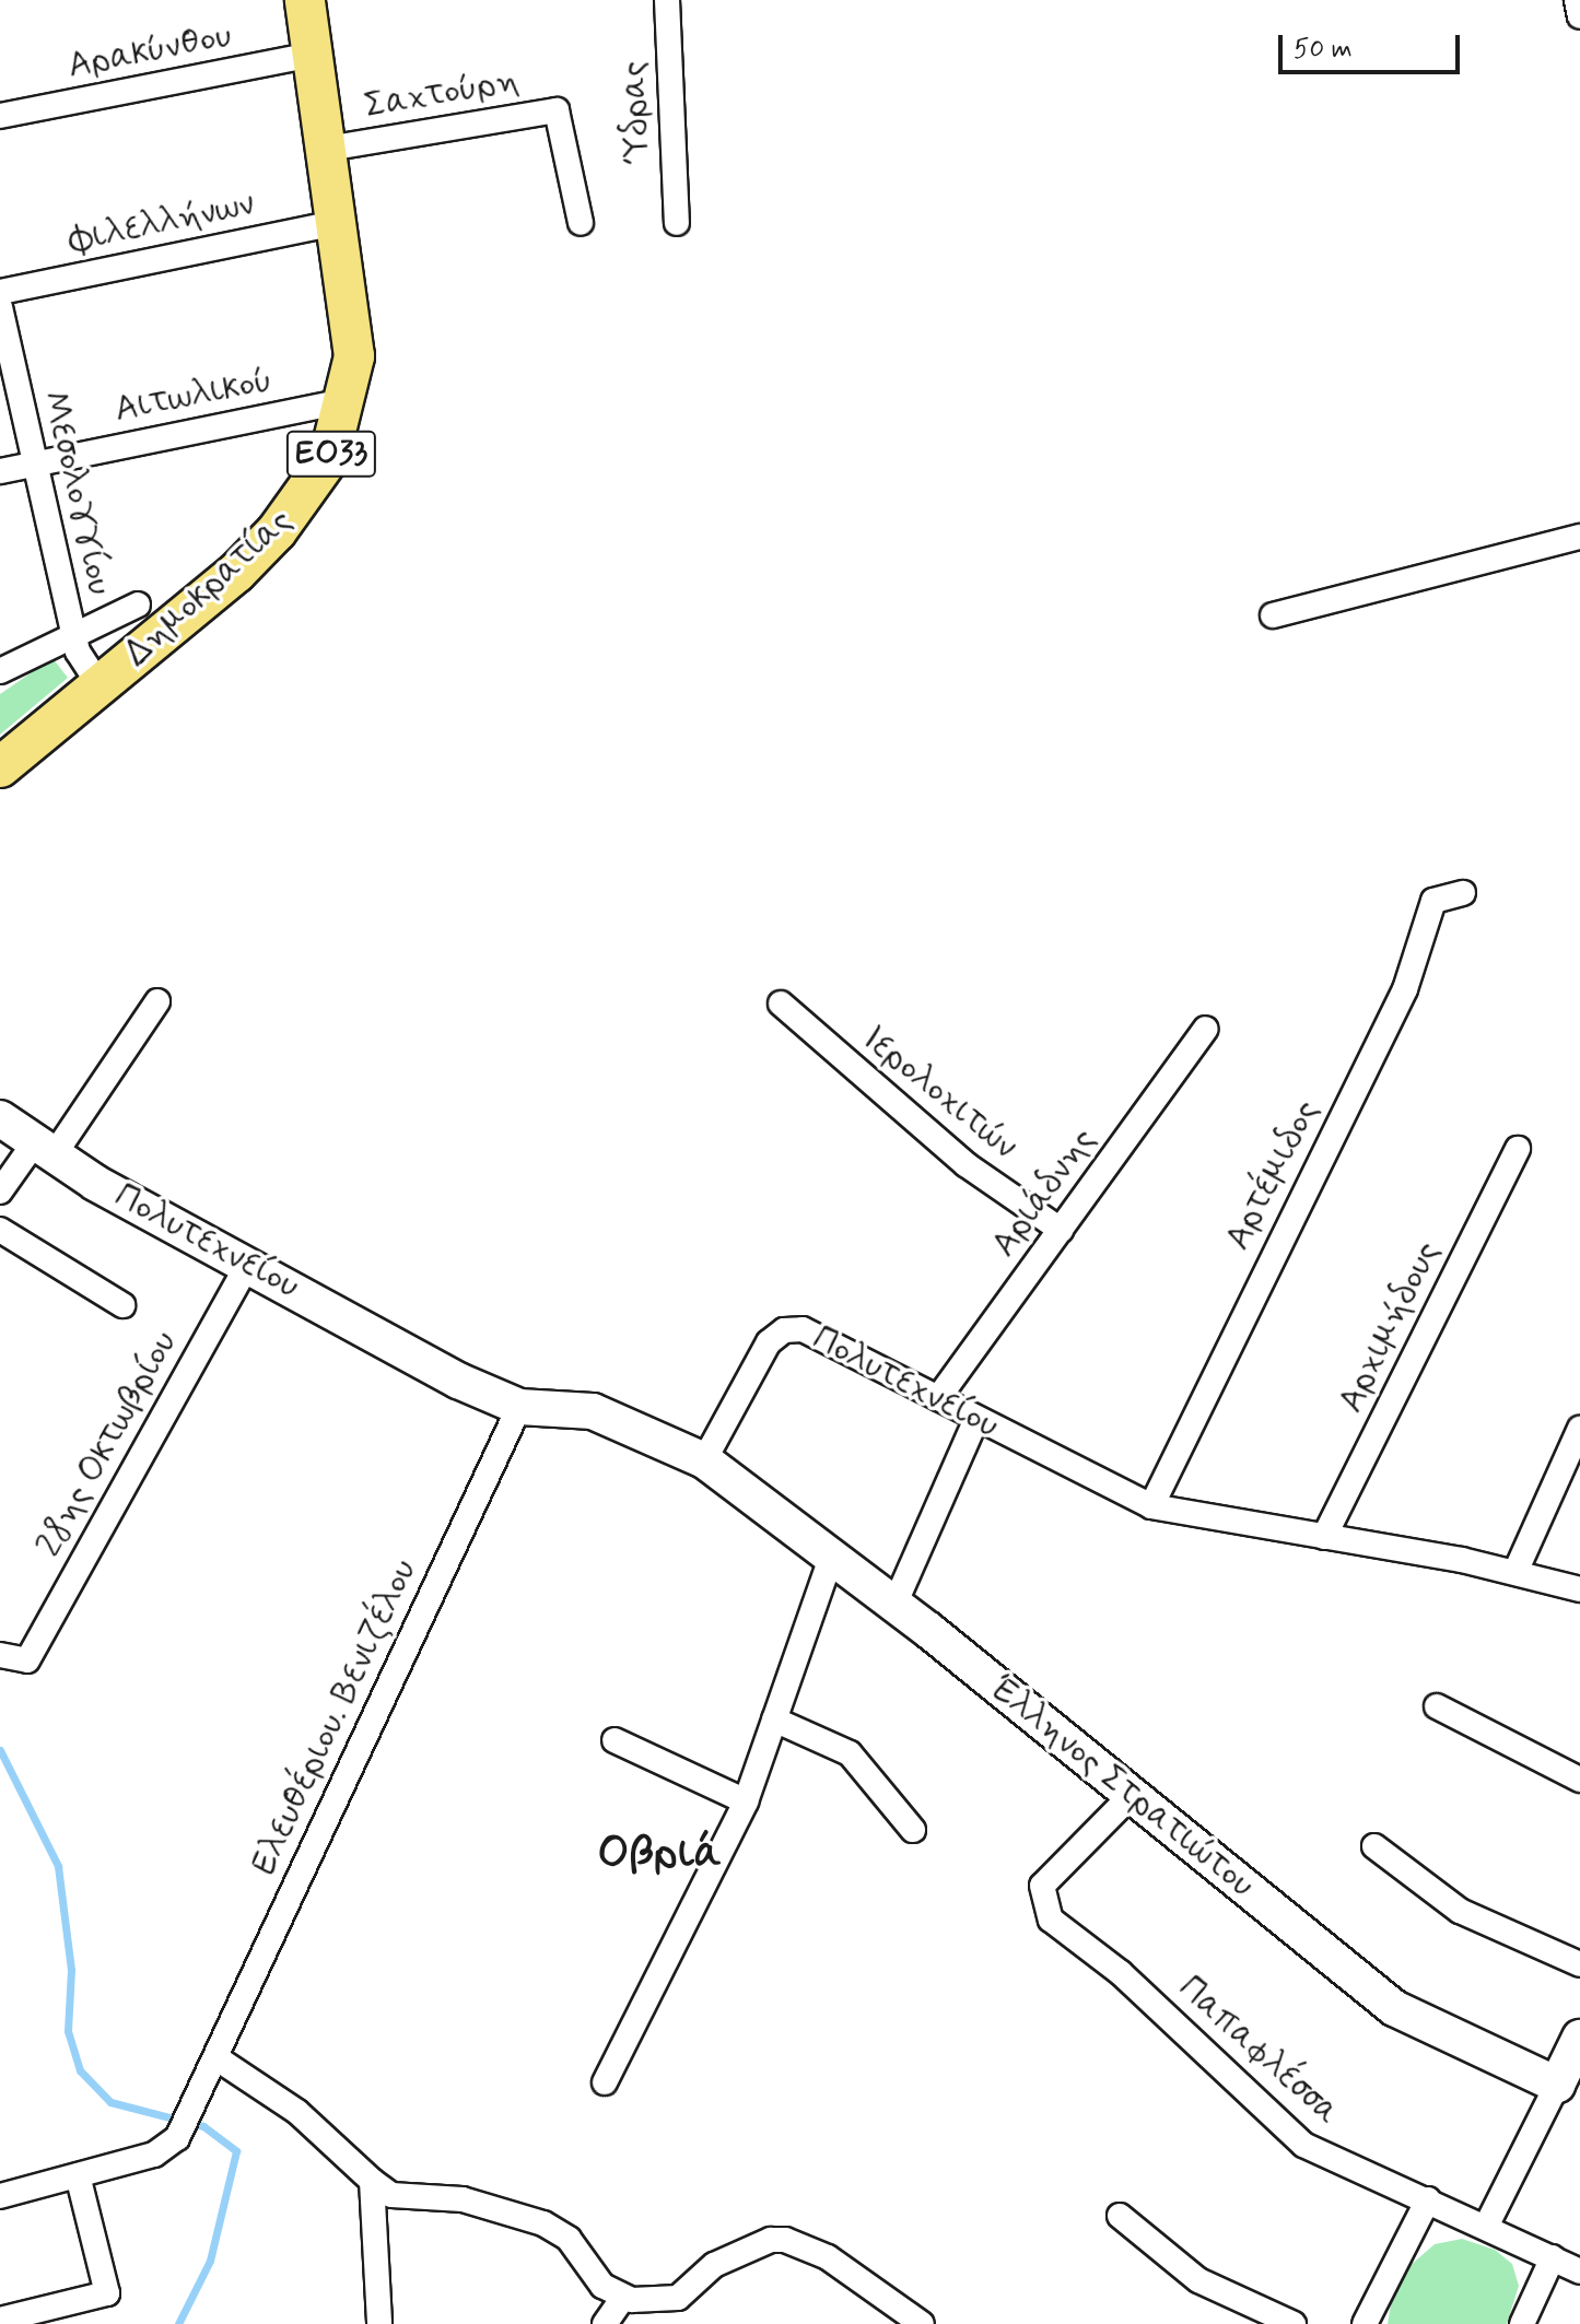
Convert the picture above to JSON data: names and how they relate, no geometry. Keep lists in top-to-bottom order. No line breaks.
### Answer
{"streets":{"main road":["ΕΟ33","Δημοκρατίας"],"street":["Αρακύνθου","Σαχτούρη","Ύδρας","Φιλελλήνων","Αιτωλικού","Μεσολογγίου","Ιερολοχιτών","Αρτέμιδος","Αριάδνης","Πολυτεχνείου","Αρχιμήδους","28ης Οκτωβρίου","Ελευθέριου. Βενιζέλου","Έλληνος Στρατιώτου","Παπαφλέσσα"]},"crossings":[["Αρακύνθου","Δημοκρατίας"],["Σαχτούρη","Δημοκρατίας"],["Φιλελλήνων","Δημοκρατίας"],["Αιτωλικού","Μεσολογγίου"],["Αιτωλικού","Δημοκρατίας"],["Μεσολογγίου","Δημοκρατίας"],["Ιερολοχιτών","Αριάδνης"],["Αρτέμιδος","Πολυτεχνείου"],["Αριάδνης","Πολυτεχνείου"],["Πολυτεχνείου","Αρχιμήδους"],["Πολυτεχνείου","28ης Οκτωβρίου"],["Πολυτεχνείου","Ελευθέριου. Βενιζέλου"],["Πολυτεχνείου","Έλληνος Στρατιώτου"],["Έλληνος Στρατιώτου","Παπαφλέσσα"]],"districts":["Οβριά"],"scale_bar":"50 m"}
